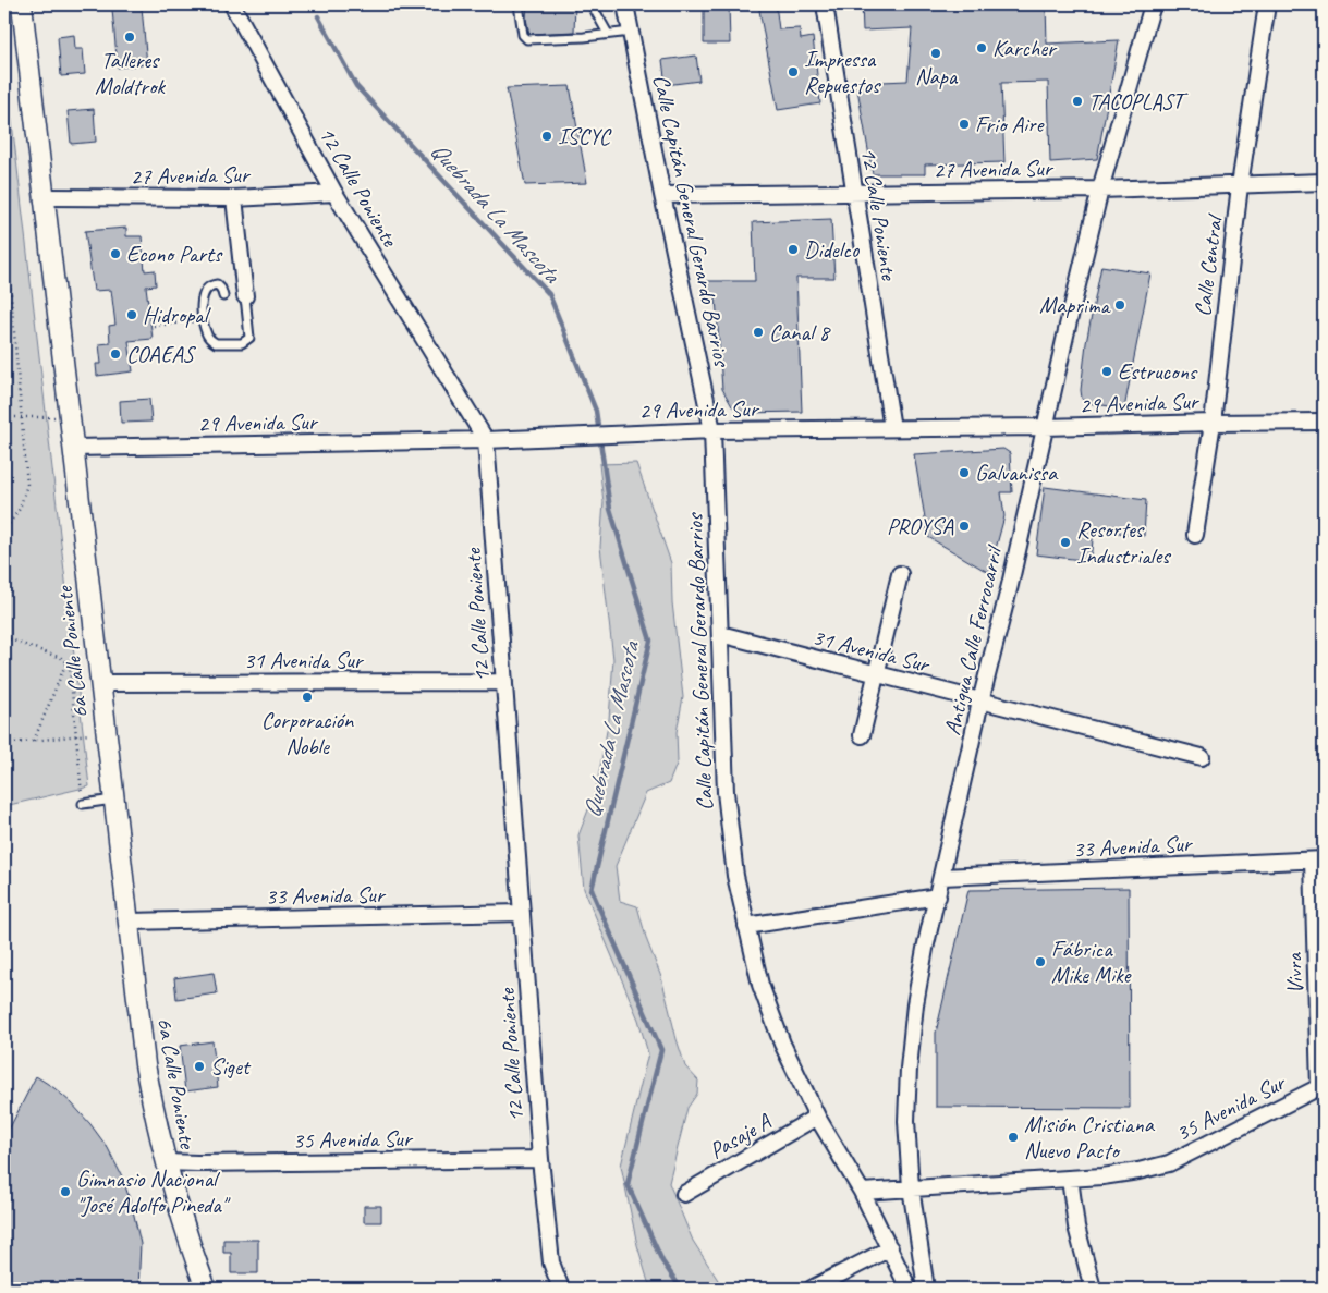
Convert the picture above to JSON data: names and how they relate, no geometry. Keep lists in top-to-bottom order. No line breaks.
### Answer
{"streets":{"street":["27 Avenida Sur","12 Calle Poniente","Calle Capitán General Gerardo Barrios","Calle Central","29 Avenida Sur","Antigua Calle Ferrocarril","31 Avenida Sur","6a Calle Poniente","33 Avenida Sur","Vivra","35 Avenida Sur","Pasaje A"]},"crossings":[["27 Avenida Sur","12 Calle Poniente"],["27 Avenida Sur","Calle Capitán General Gerardo Barrios"],["27 Avenida Sur","Calle Central"],["27 Avenida Sur","Antigua Calle Ferrocarril"],["27 Avenida Sur","6a Calle Poniente"],["12 Calle Poniente","29 Avenida Sur"],["12 Calle Poniente","31 Avenida Sur"],["12 Calle Poniente","33 Avenida Sur"],["12 Calle Poniente","35 Avenida Sur"],["Calle Capitán General Gerardo Barrios","29 Avenida Sur"],["Calle Capitán General Gerardo Barrios","31 Avenida Sur"],["Calle Capitán General Gerardo Barrios","35 Avenida Sur"],["Calle Capitán General Gerardo Barrios","Pasaje A"],["Calle Central","29 Avenida Sur"],["29 Avenida Sur","Antigua Calle Ferrocarril"],["29 Avenida Sur","6a Calle Poniente"],["Antigua Calle Ferrocarril","31 Avenida Sur"],["Antigua Calle Ferrocarril","33 Avenida Sur"],["Antigua Calle Ferrocarril","35 Avenida Sur"],["31 Avenida Sur","6a Calle Poniente"],["6a Calle Poniente","33 Avenida Sur"],["6a Calle Poniente","35 Avenida Sur"],["33 Avenida Sur","Vivra"],["Vivra","35 Avenida Sur"]],"water":["Quebrada La Mascota"],"places":["Talleres Moldtrok","Karcher","Napa","Impressa Repuestos","TACOPLAST","Frio Aire","ISCYC","Didelco","Econo Parts","Maprima","Hidropal","Canal 8","COAEAS","Estrucons","Galvanissa","PROYSA","Resortes Industriales","Corporación Noble","Fábrica Mike Mike","Siget","Misión Cristiana Nuevo Pacto","Gimnasio Nacional \"José Adolfo Pineda\""]}
